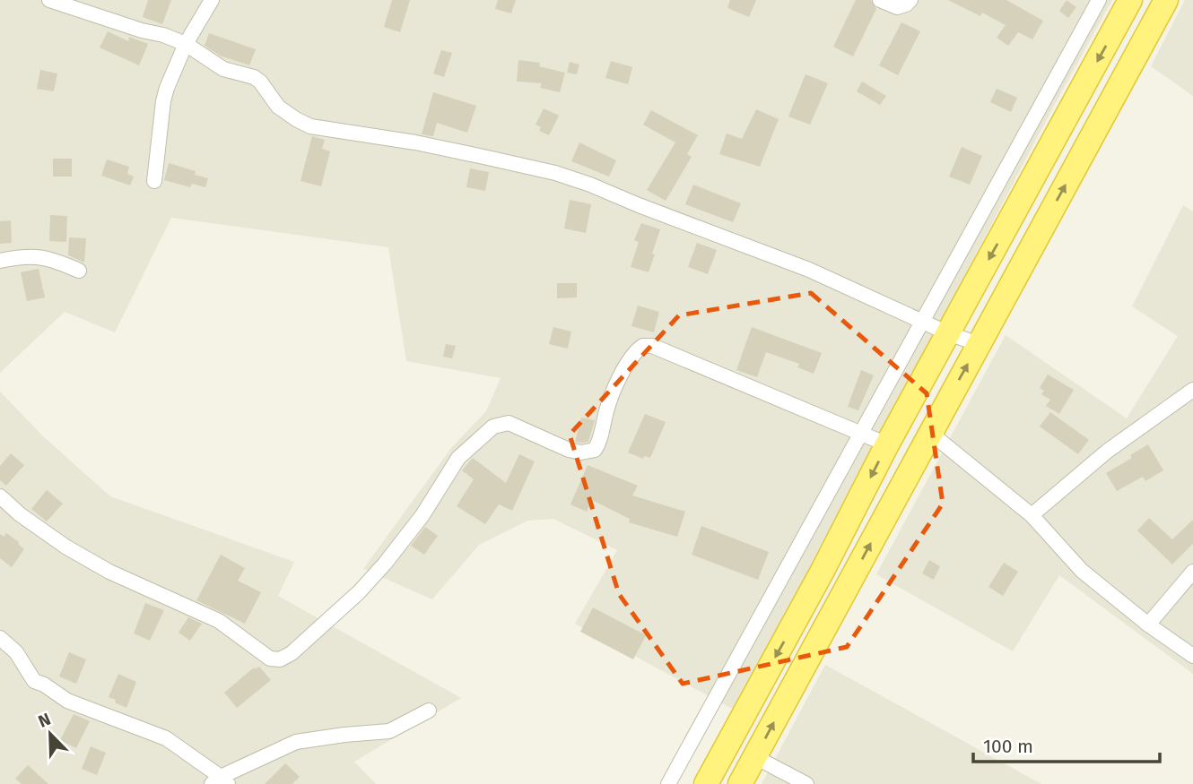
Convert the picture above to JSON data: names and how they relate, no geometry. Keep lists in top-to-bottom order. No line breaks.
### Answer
{"scale_bar":"100 m","north":"top left"}
